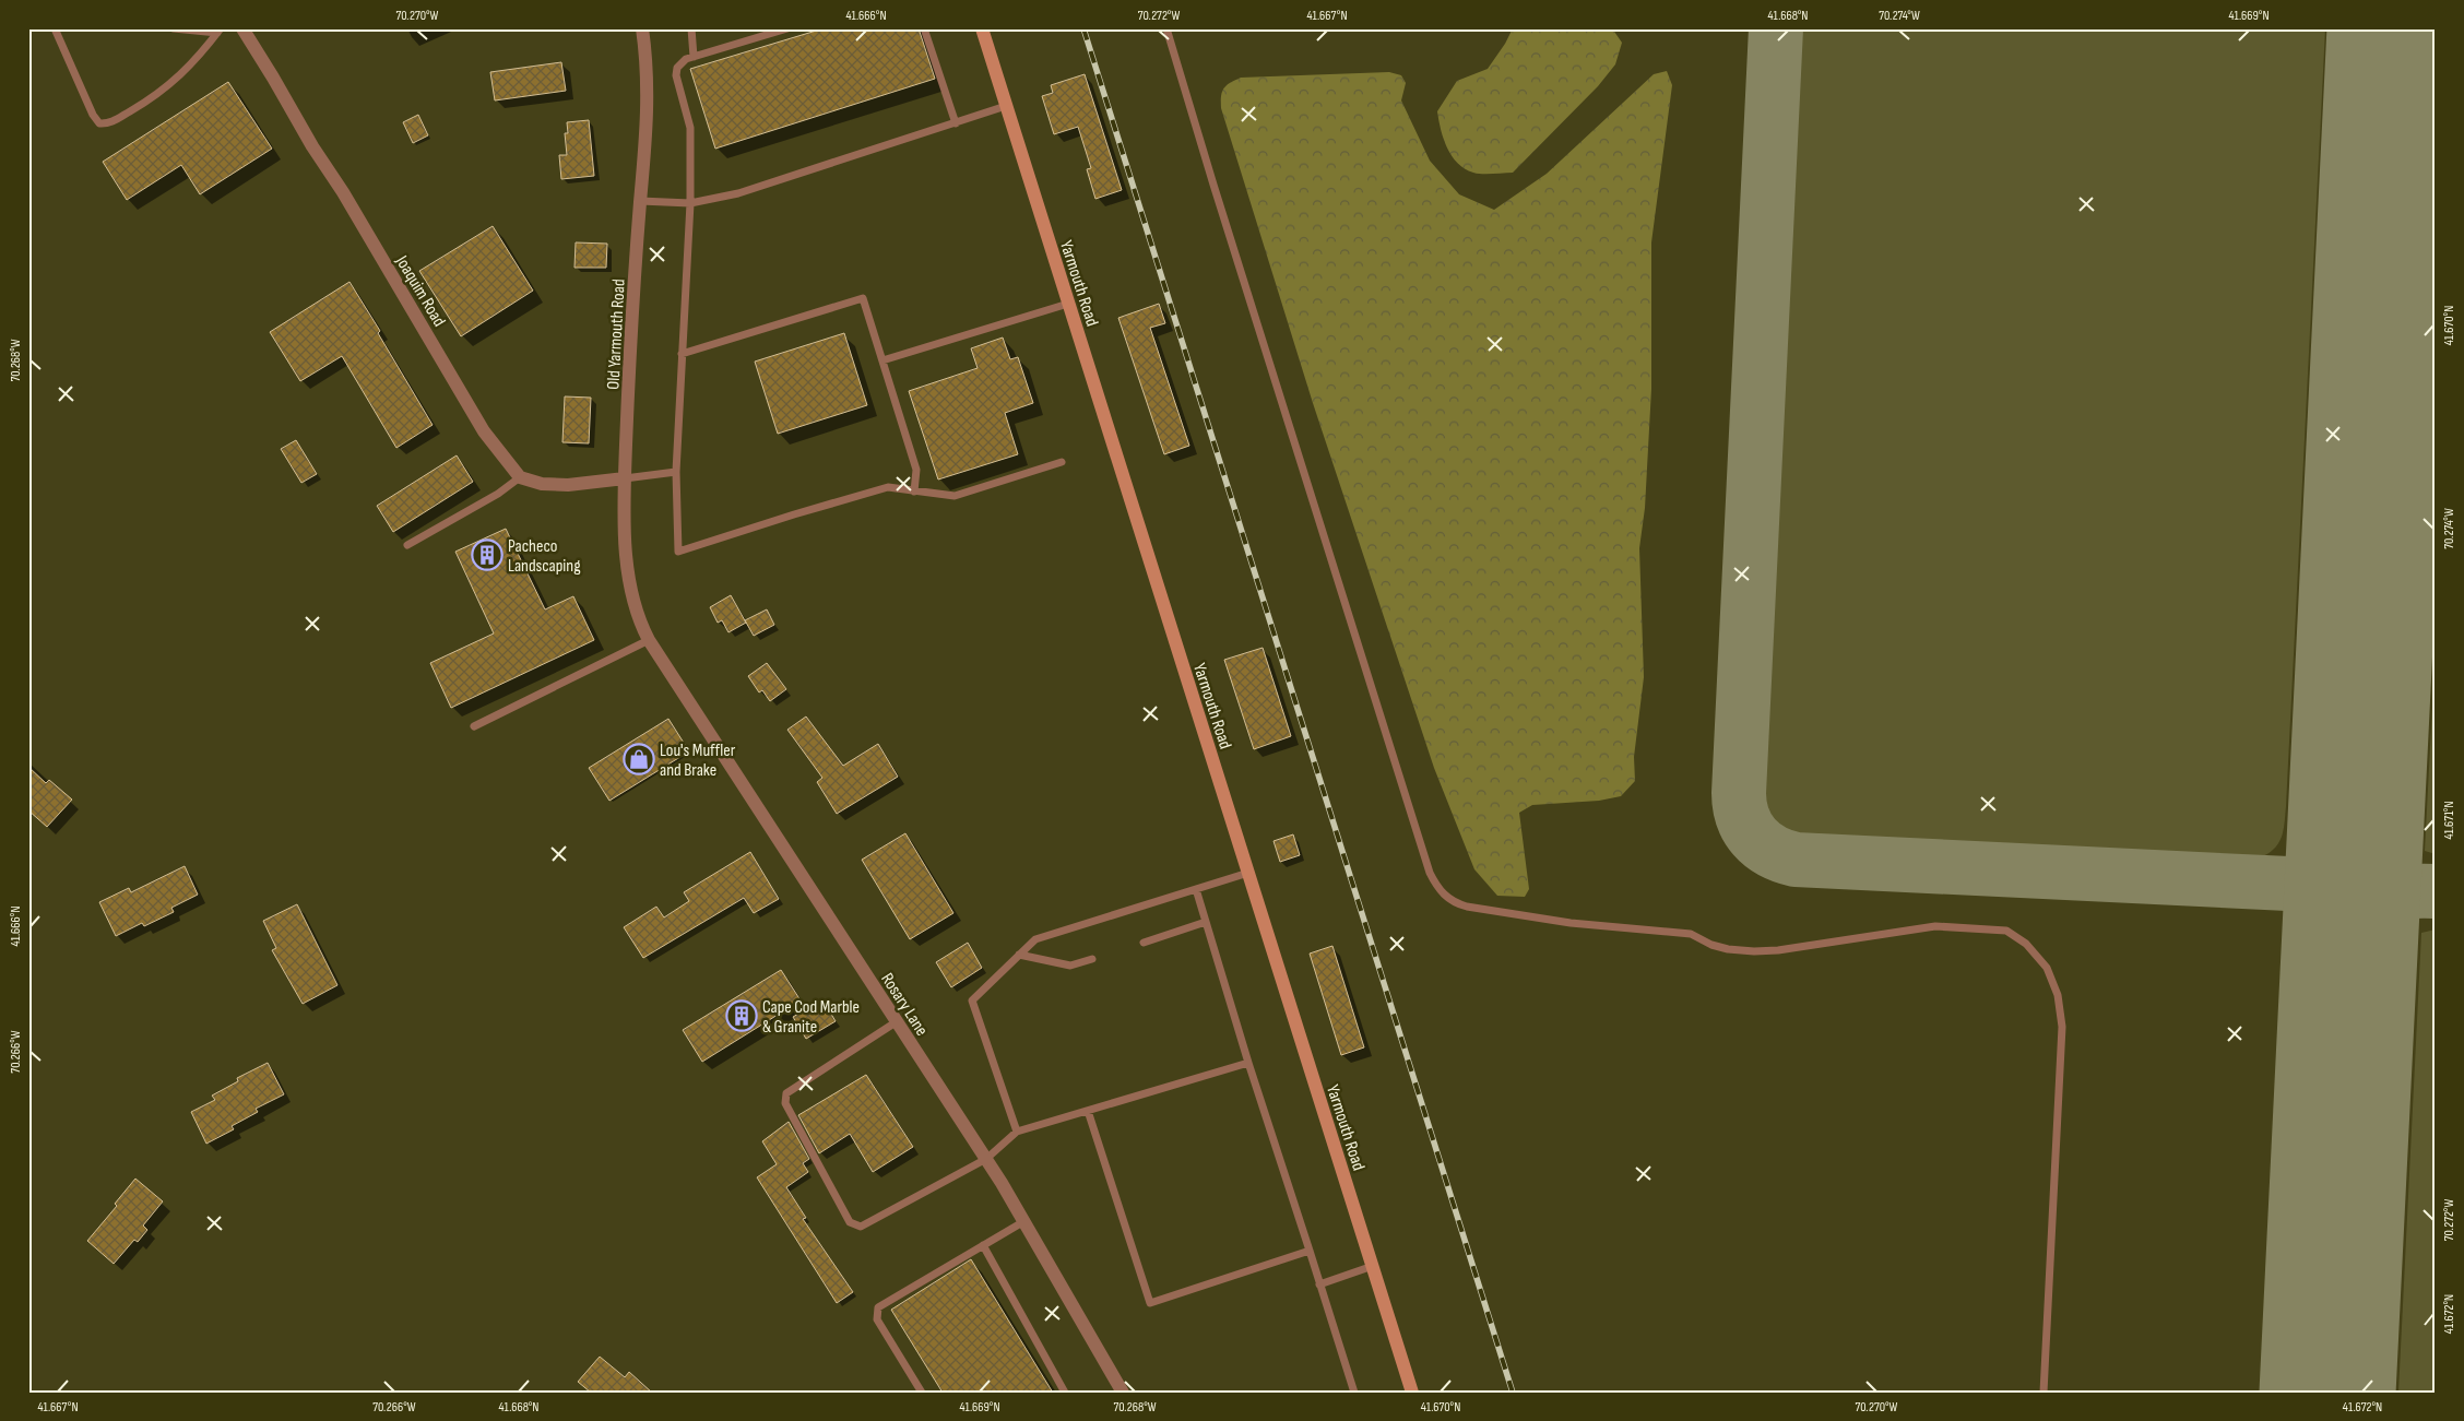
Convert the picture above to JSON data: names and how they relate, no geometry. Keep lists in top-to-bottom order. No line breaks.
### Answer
{"streets":{"main road":["Yarmouth Road"],"street":["Joaquim Road","Old Yarmouth Road","Rosary Lane"]},"crossings":[["Old Yarmouth Road","Rosary Lane"]],"places":{"building":["Pacheco Landscaping","Cape Cod Marble & Granite"],"shop":["Lou's Muffler and Brake"]},"coordinates":["70.270°W","41.666°N","70.272°W","41.667°N","41.668°N","70.274°W","41.669°N","41.670°N","70.268°W","41.671°N","70.266°W","41.672°N"]}
